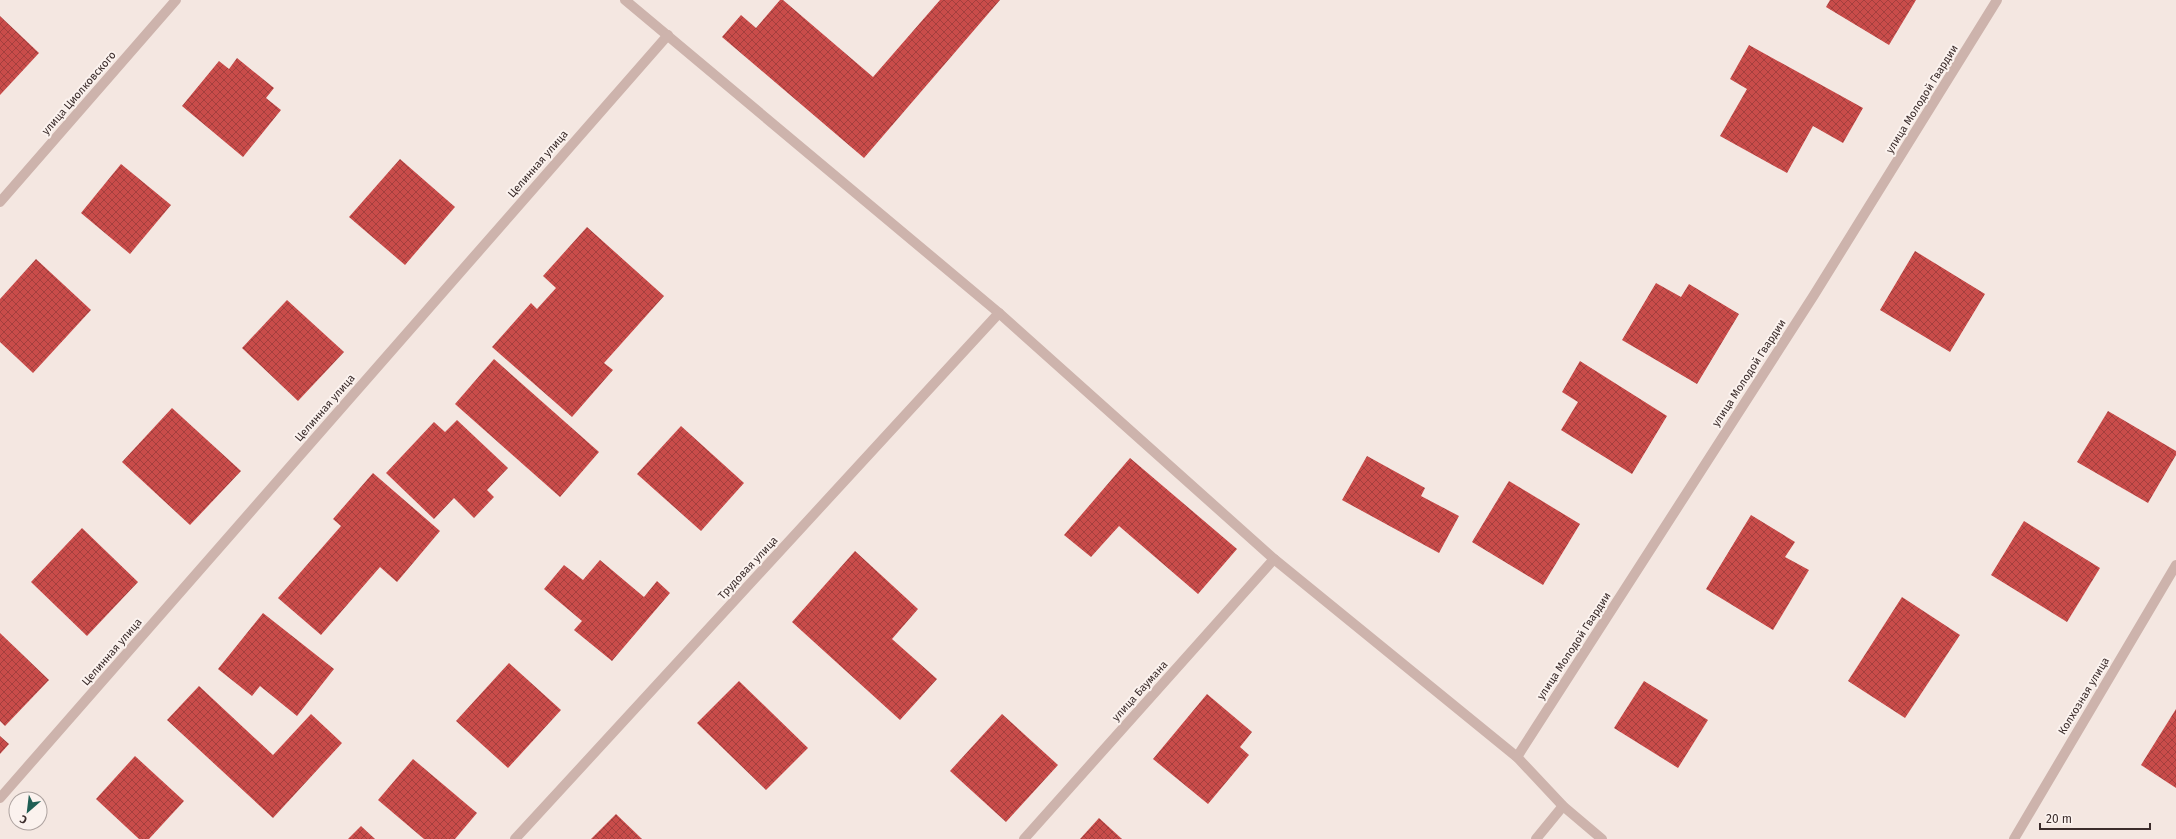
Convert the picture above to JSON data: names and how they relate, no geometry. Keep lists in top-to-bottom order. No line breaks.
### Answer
{"streets":{"street":["улица Циолковского","улица Молодой Гвардии","Целинная улица","Трудовая улица","улица Баумана","Колхозная улица"]},"scale_bar":"20 m","north":"bottom left"}
